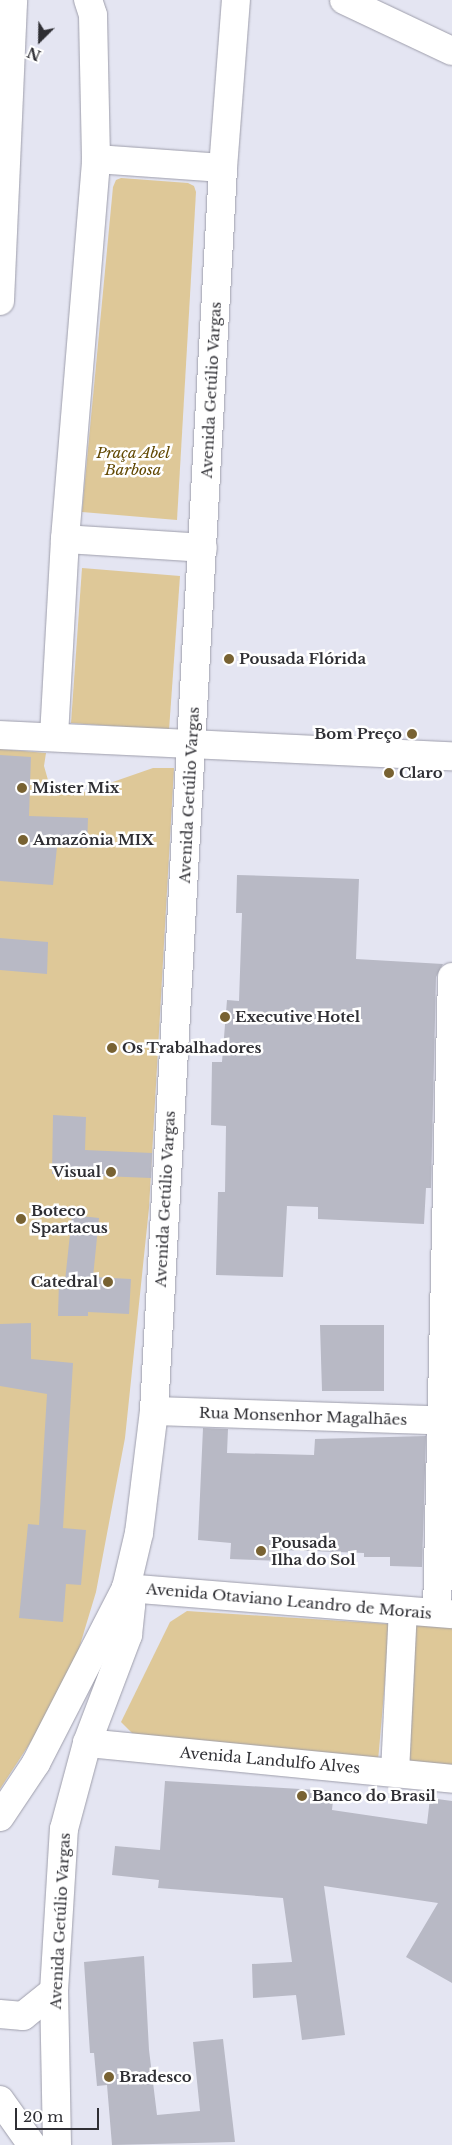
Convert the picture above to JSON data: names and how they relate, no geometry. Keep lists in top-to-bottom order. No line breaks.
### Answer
{"streets":{"street":["Avenida Getúlio Vargas","Rua Monsenhor Magalhães","Avenida Otaviano Leandro de Morais","Avenida Landulfo Alves"]},"crossings":[["Avenida Getúlio Vargas","Rua Monsenhor Magalhães"],["Avenida Getúlio Vargas","Avenida Otaviano Leandro de Morais"],["Avenida Getúlio Vargas","Avenida Landulfo Alves"]],"parks":["Praça Abel Barbosa"],"places":["Pousada Flórida","Bom Preço","Claro","Mister Mix","Amazônia MIX","Executive Hotel","Os Trabalhadores","Visual","Boteco Spartacus","Catedral","Pousada Ilha do Sol","Banco do Brasil","Bradesco"],"scale_bar":"20 m","north":"bottom left"}
